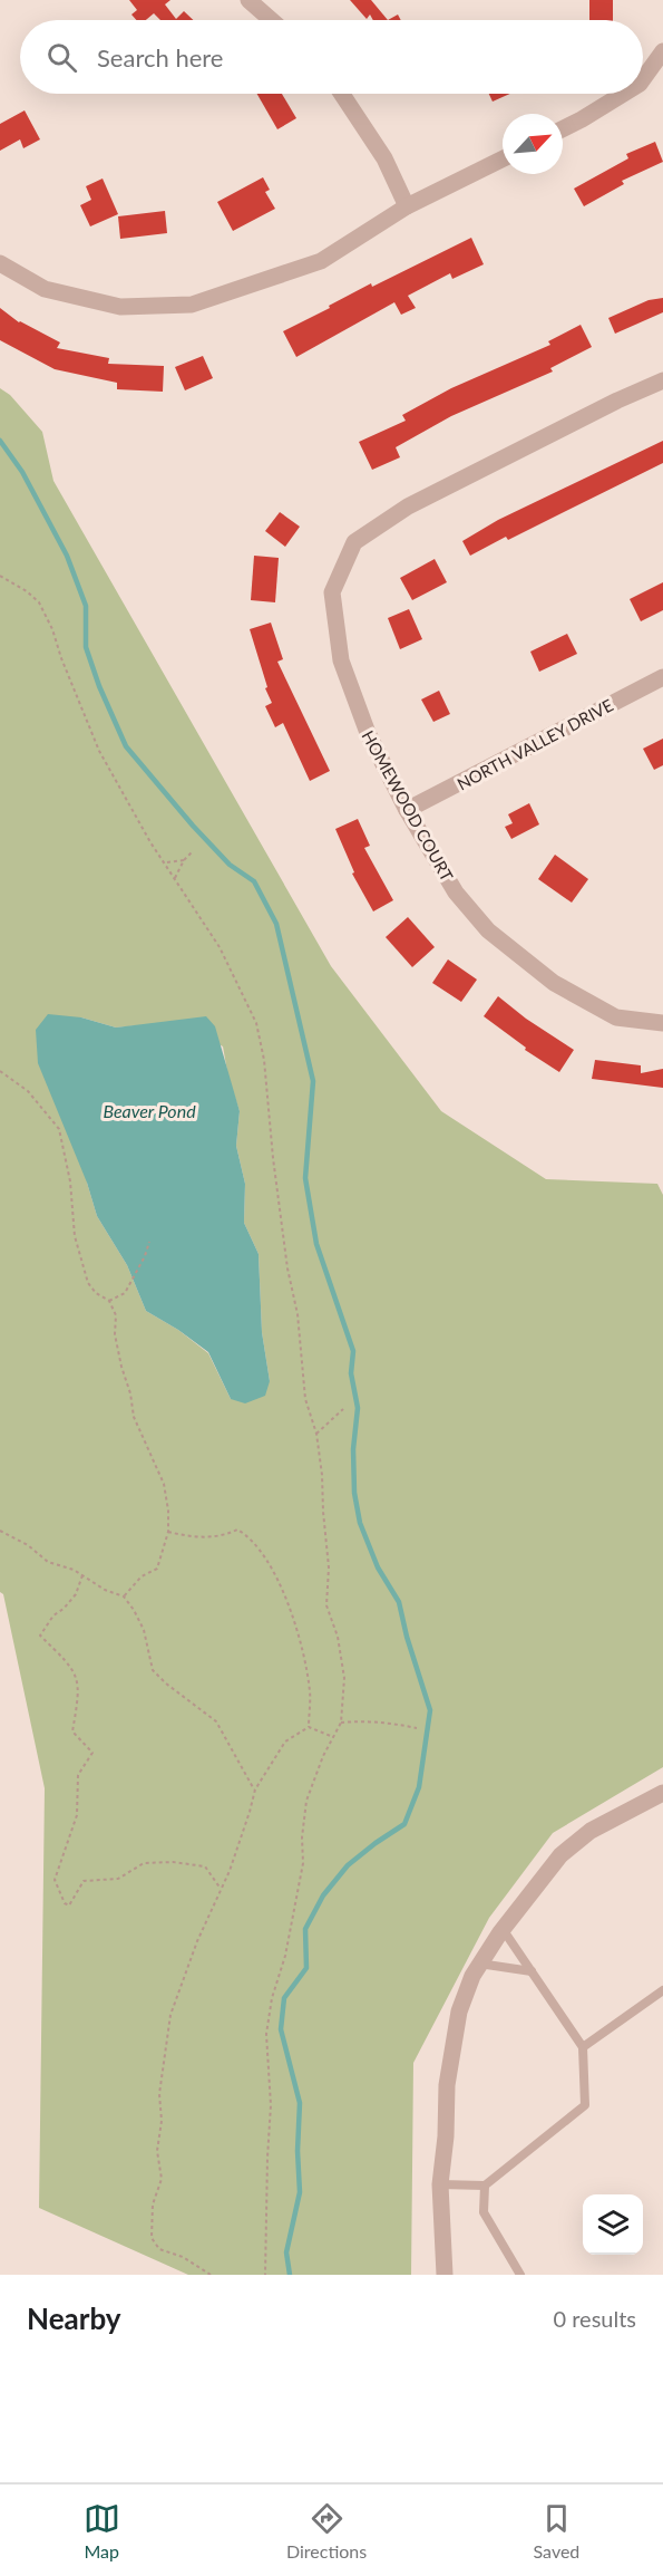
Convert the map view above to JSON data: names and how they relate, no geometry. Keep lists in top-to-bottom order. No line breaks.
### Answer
{"streets":{"street":["NORTH VALLEY DRIVE","HOMEWOOD COURT"]},"crossings":[["NORTH VALLEY DRIVE","HOMEWOOD COURT"]],"water":["Beaver Pond"],"north":"top right","page":{"search":"Search here","heading":["Nearby","0 results"],"nav":["Map","Directions","Saved"]}}
